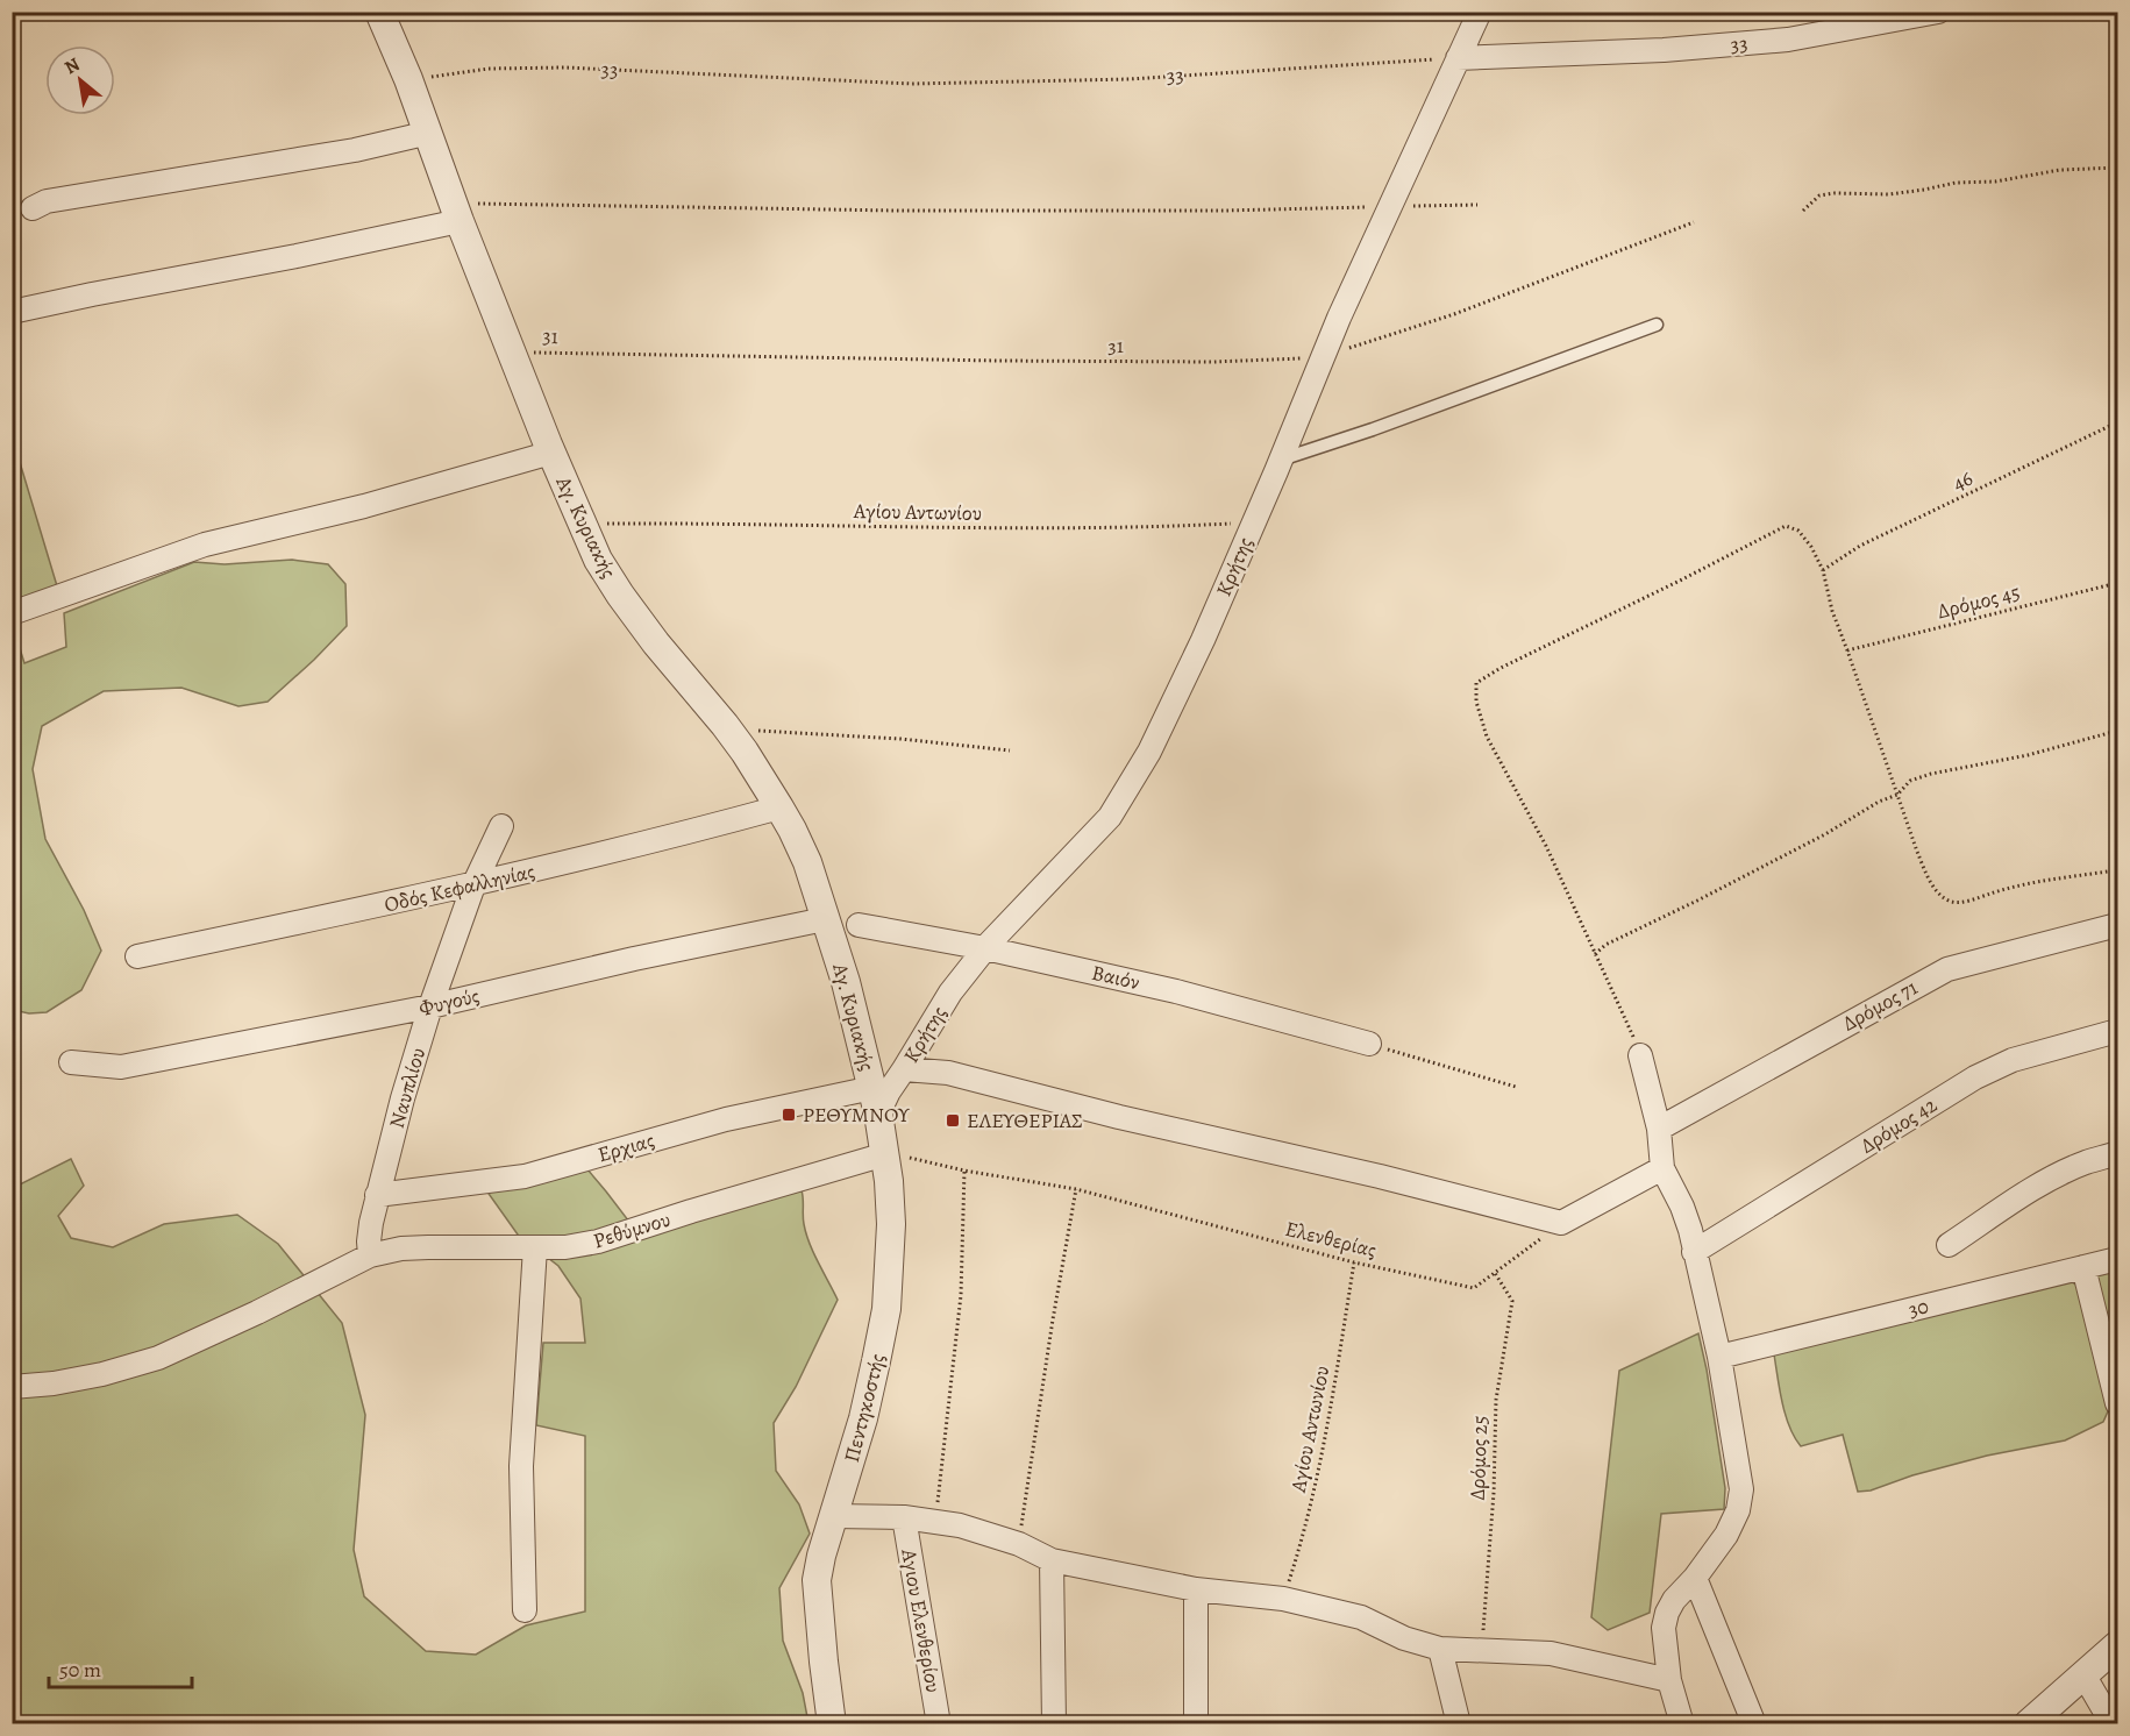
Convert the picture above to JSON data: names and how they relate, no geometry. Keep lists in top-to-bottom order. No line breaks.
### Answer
{"streets":{"street":["33","Αγ. Κυριακής","Κρήτης","Οδός Κεφαλληνίας","Βαιόν","Φυγούς","Δρόμος 71","Ναυπλίου","Δρόμος 42","Ερχιας","Ρεθύμνου","30","Πεντηκοστής","Αγιου Ελενθερίου"],"path":["31","46","Αγίου Αντωνίου","Δρόμος 45","Ελενθερίας","Δρόμος 25"]},"crossings":[["33","Αγ. Κυριακής"],["33","Κρήτης"],["31","Αγ. Κυριακής"],["31","Κρήτης"],["Αγίου Αντωνίου","Αγ. Κυριακής"],["Αγίου Αντωνίου","Κρήτης"],["Αγίου Αντωνίου","Ελενθερίας"],["Αγ. Κυριακής","Κρήτης"],["Αγ. Κυριακής","Οδός Κεφαλληνίας"],["Αγ. Κυριακής","Φυγούς"],["Αγ. Κυριακής","Ερχιας"],["Αγ. Κυριακής","Πεντηκοστής"],["Κρήτης","Βαιόν"],["Κρήτης","Ερχιας"],["Κρήτης","Πεντηκοστής"],["Οδός Κεφαλληνίας","Ναυπλίου"],["Φυγούς","Ναυπλίου"],["Ναυπλίου","Ερχιας"],["Ναυπλίου","Ρεθύμνου"],["Ερχιας","Πεντηκοστής"],["Ρεθύμνου","Ελενθερίας"],["Ρεθύμνου","Πεντηκοστής"],["Ελενθερίας","Πεντηκοστής"],["Ελενθερίας","Δρόμος 25"]],"places":{"transit":["ΡΕΘΥΜΝΟΥ","ΕΛΕΥΘΕΡΙΑΣ"]},"scale_bar":"50 m","north":"top left"}
